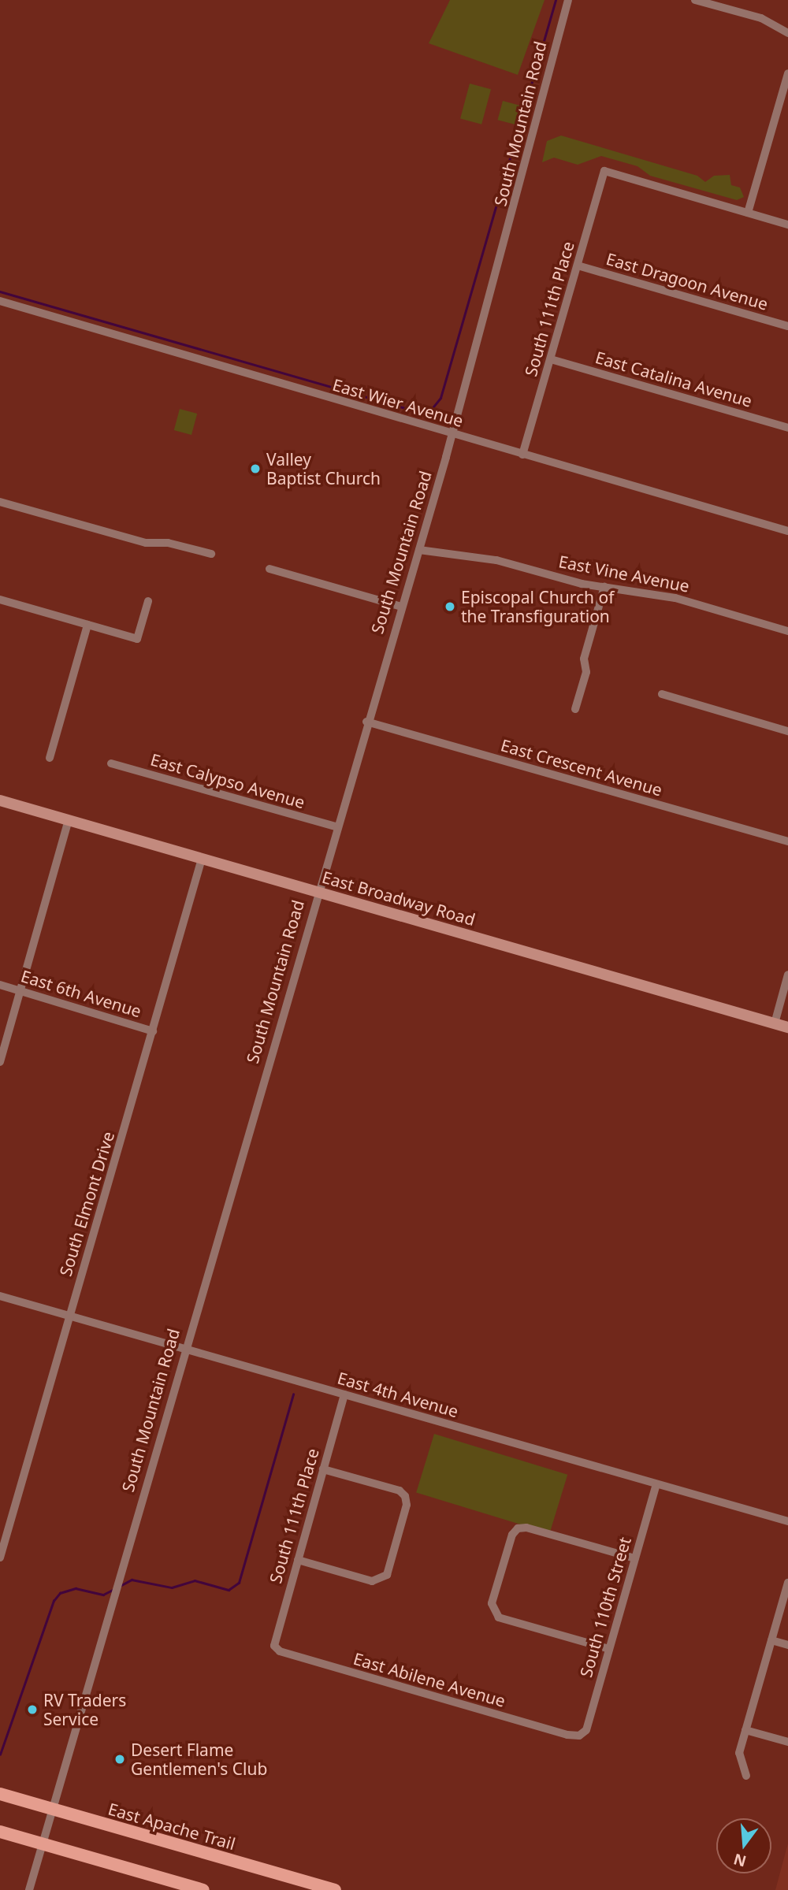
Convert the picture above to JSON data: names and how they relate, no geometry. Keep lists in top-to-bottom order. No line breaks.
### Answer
{"streets":{"main road":["East Broadway Road","East Apache Trail"],"street":["South Mountain Road","East Dragoon Avenue","South 111th Place","East Catalina Avenue","East Wier Avenue","East Vine Avenue","East Crescent Avenue","East Calypso Avenue","East 6th Avenue","South Elmont Drive","East 4th Avenue","South 110th Street","East Abilene Avenue"]},"crossings":[["South Mountain Road","East Wier Avenue"],["South Mountain Road","East Vine Avenue"],["South Mountain Road","East Crescent Avenue"],["South Mountain Road","East Calypso Avenue"],["South Mountain Road","East Broadway Road"],["South Mountain Road","East 4th Avenue"],["South Mountain Road","East Apache Trail"],["East Dragoon Avenue","South 111th Place"],["South 111th Place","East Catalina Avenue"],["South 111th Place","East Wier Avenue"],["South 111th Place","East 4th Avenue"],["South 111th Place","East Abilene Avenue"],["East Broadway Road","South Elmont Drive"],["East 6th Avenue","South Elmont Drive"],["South Elmont Drive","East 4th Avenue"],["East 4th Avenue","South 110th Street"],["South 110th Street","East Abilene Avenue"]],"places":["Valley Baptist Church","Episcopal Church of the Transfiguration","RV Traders Service","Desert Flame Gentlemen's Club"],"north":"bottom"}
